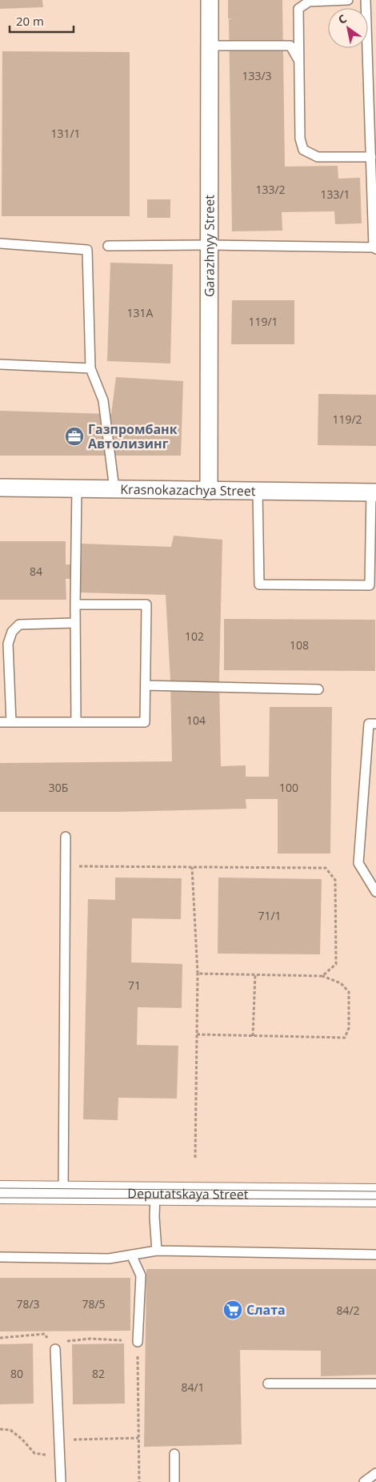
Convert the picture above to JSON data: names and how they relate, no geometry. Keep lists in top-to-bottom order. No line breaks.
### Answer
{"streets":{"main road":["Deputatskaya Street"],"street":["Garazhnyy Street","Krasnokazachya Street"]},"crossings":[["Garazhnyy Street","Krasnokazachya Street"]],"places":{"office":["Газпромбанк Автолизинг"],"supermarket":["Слата"]},"house_numbers":["133/3","131/1","133/2","133/1","131А","119/1","119/2","84","102","108","104","30Б","100","71/1","71","78/3","78/5","84/2","80","82","84/1"],"scale_bar":"20 m","north":"top left"}
